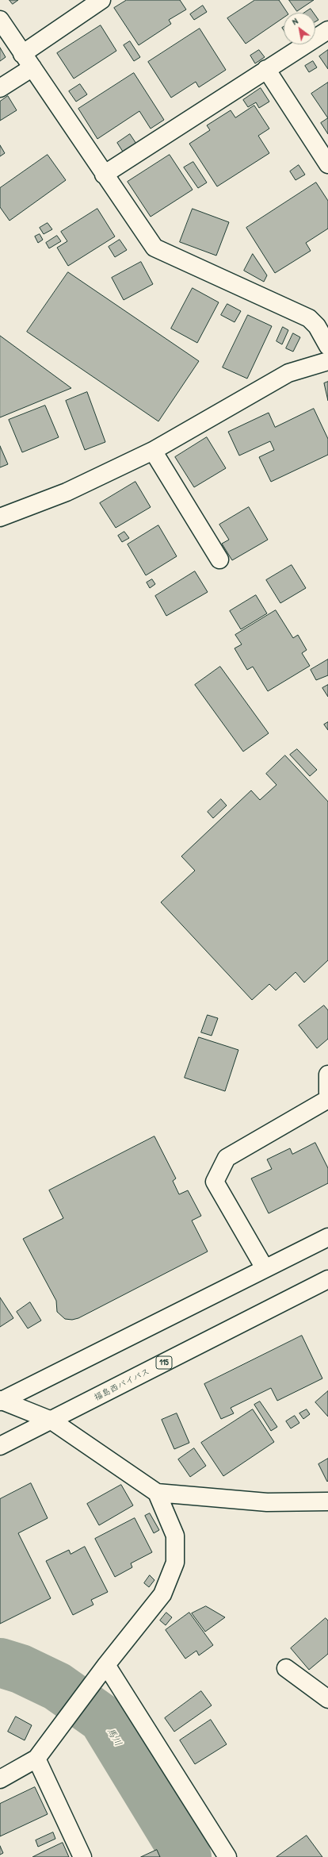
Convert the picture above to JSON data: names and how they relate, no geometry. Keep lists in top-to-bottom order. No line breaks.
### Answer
{"streets":{"main road":["115","福島西バイパス"]},"water":["馬川"],"north":"top left"}
